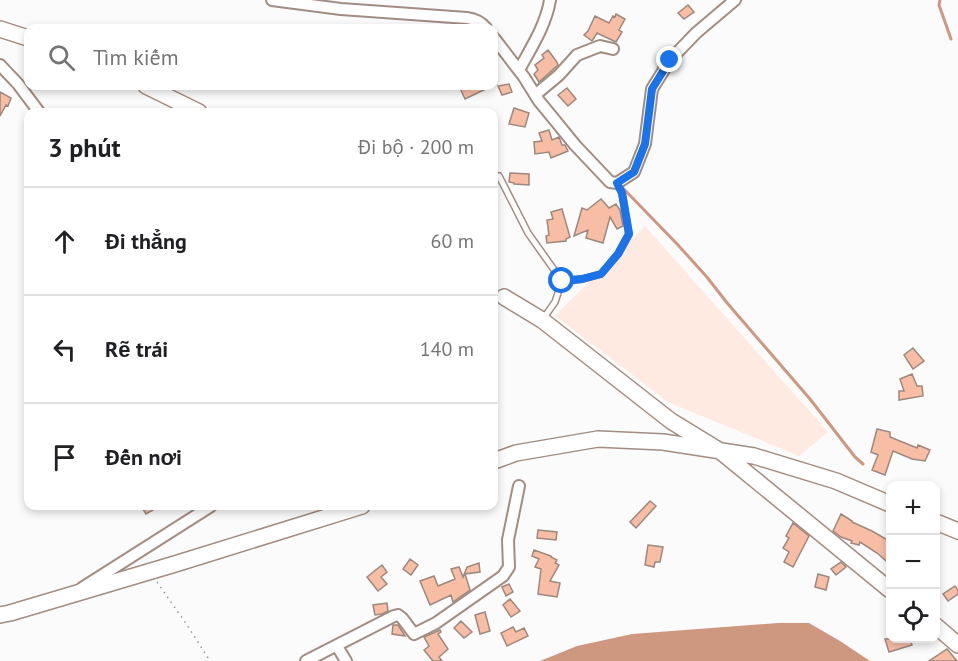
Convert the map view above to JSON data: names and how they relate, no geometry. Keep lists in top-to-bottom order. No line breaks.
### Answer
{"page":{"search":"Tìm kiếm","heading":["3 phút","Đi bộ · 200 m"],"list":[["Đi thẳng","60 m"],["Rẽ trái","140 m"],"Đến nơi"],"map_buttons":["+","−"]}}
